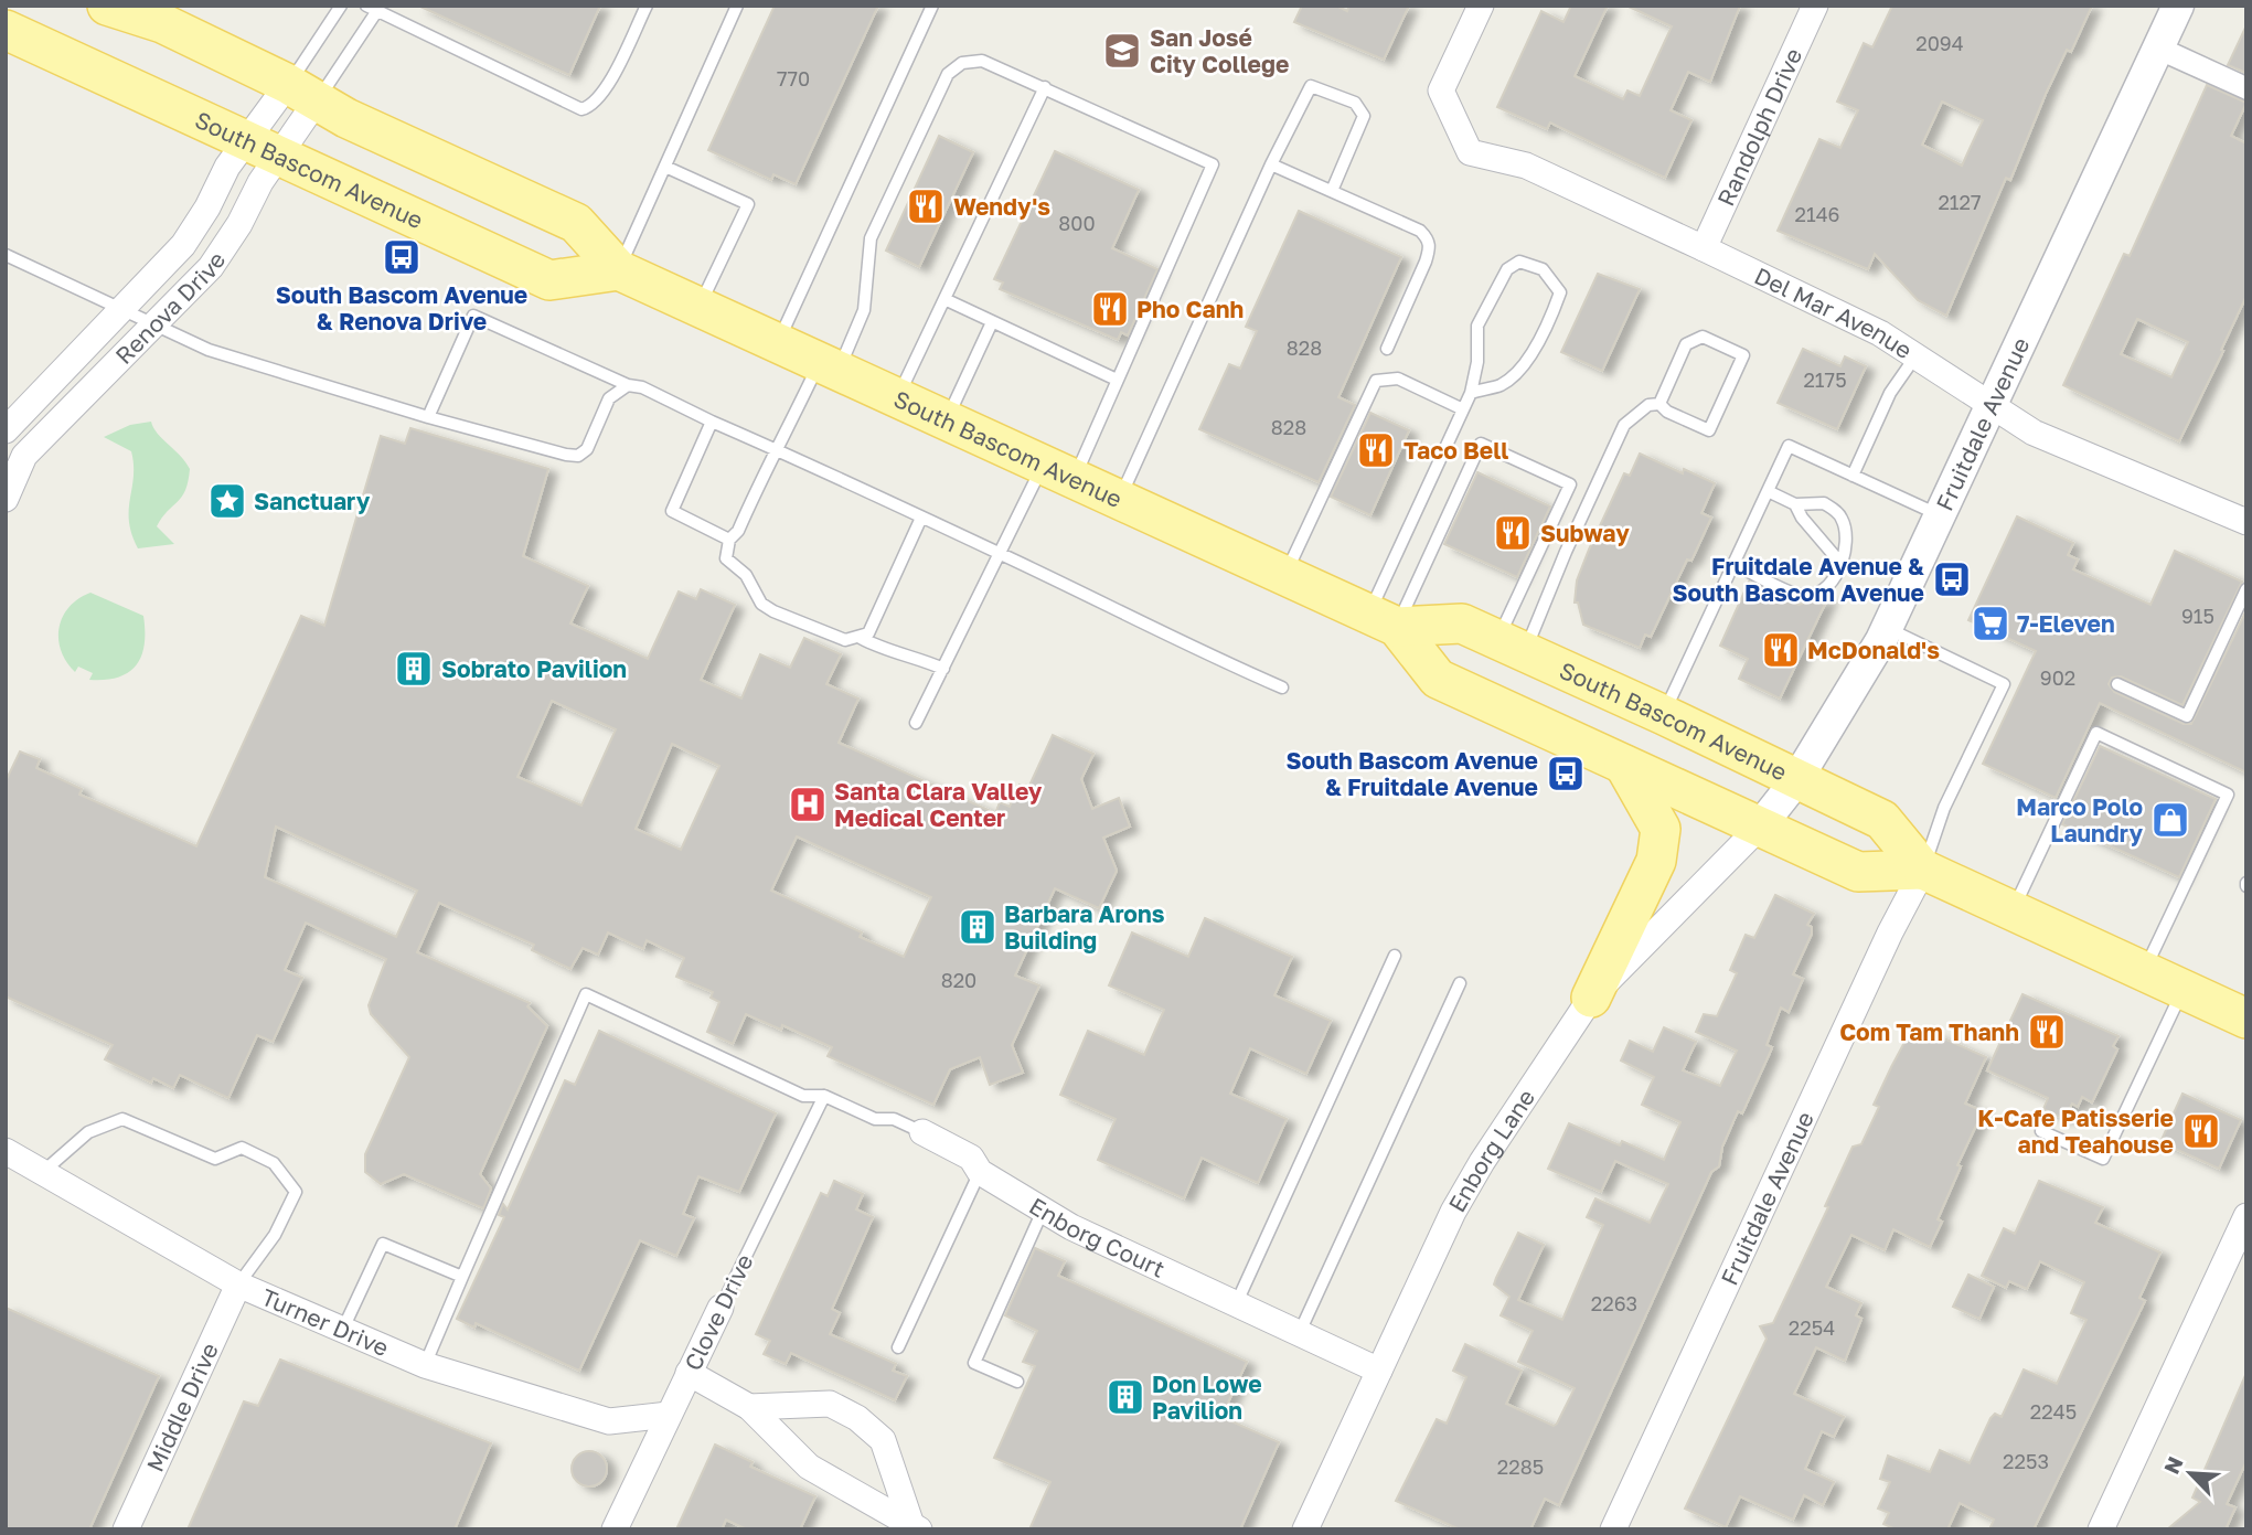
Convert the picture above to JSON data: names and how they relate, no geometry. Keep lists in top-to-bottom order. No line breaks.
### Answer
{"streets":{"main road":["South Bascom Avenue"],"street":["Randolph Drive","Renova Drive","Del Mar Avenue","Fruitdale Avenue","Enborg Lane","Enborg Court","Clove Drive","Turner Drive","Middle Drive"]},"crossings":[["Randolph Drive","Del Mar Avenue"],["South Bascom Avenue","Renova Drive"],["South Bascom Avenue","Fruitdale Avenue"],["South Bascom Avenue","Enborg Lane"],["Del Mar Avenue","Fruitdale Avenue"],["Fruitdale Avenue","Enborg Lane"],["Enborg Lane","Enborg Court"],["Enborg Court","Clove Drive"],["Clove Drive","Turner Drive"],["Turner Drive","Middle Drive"]],"places":{"school or university":["San José City College"],"restaurant":["Wendy's","Pho Canh","Taco Bell","Subway","McDonald's","Com Tam Thanh","K-Cafe Patisserie and Teahouse"],"bus stop":["South Bascom Avenue & Renova Drive","Fruitdale Avenue & South Bascom Avenue","South Bascom Avenue & Fruitdale Avenue"],"place":["Sanctuary"],"supermarket":["7-Eleven"],"building":["Sobrato Pavilion","Barbara Arons Building","Don Lowe Pavilion"],"hospital":["Santa Clara Valley Medical Center"],"shop":["Marco Polo Laundry"]},"house_numbers":["2094","770","2127","2146","800","828","2175","828","915","902","820","2263","2254","2245","2253","2285"],"north":"top left"}
